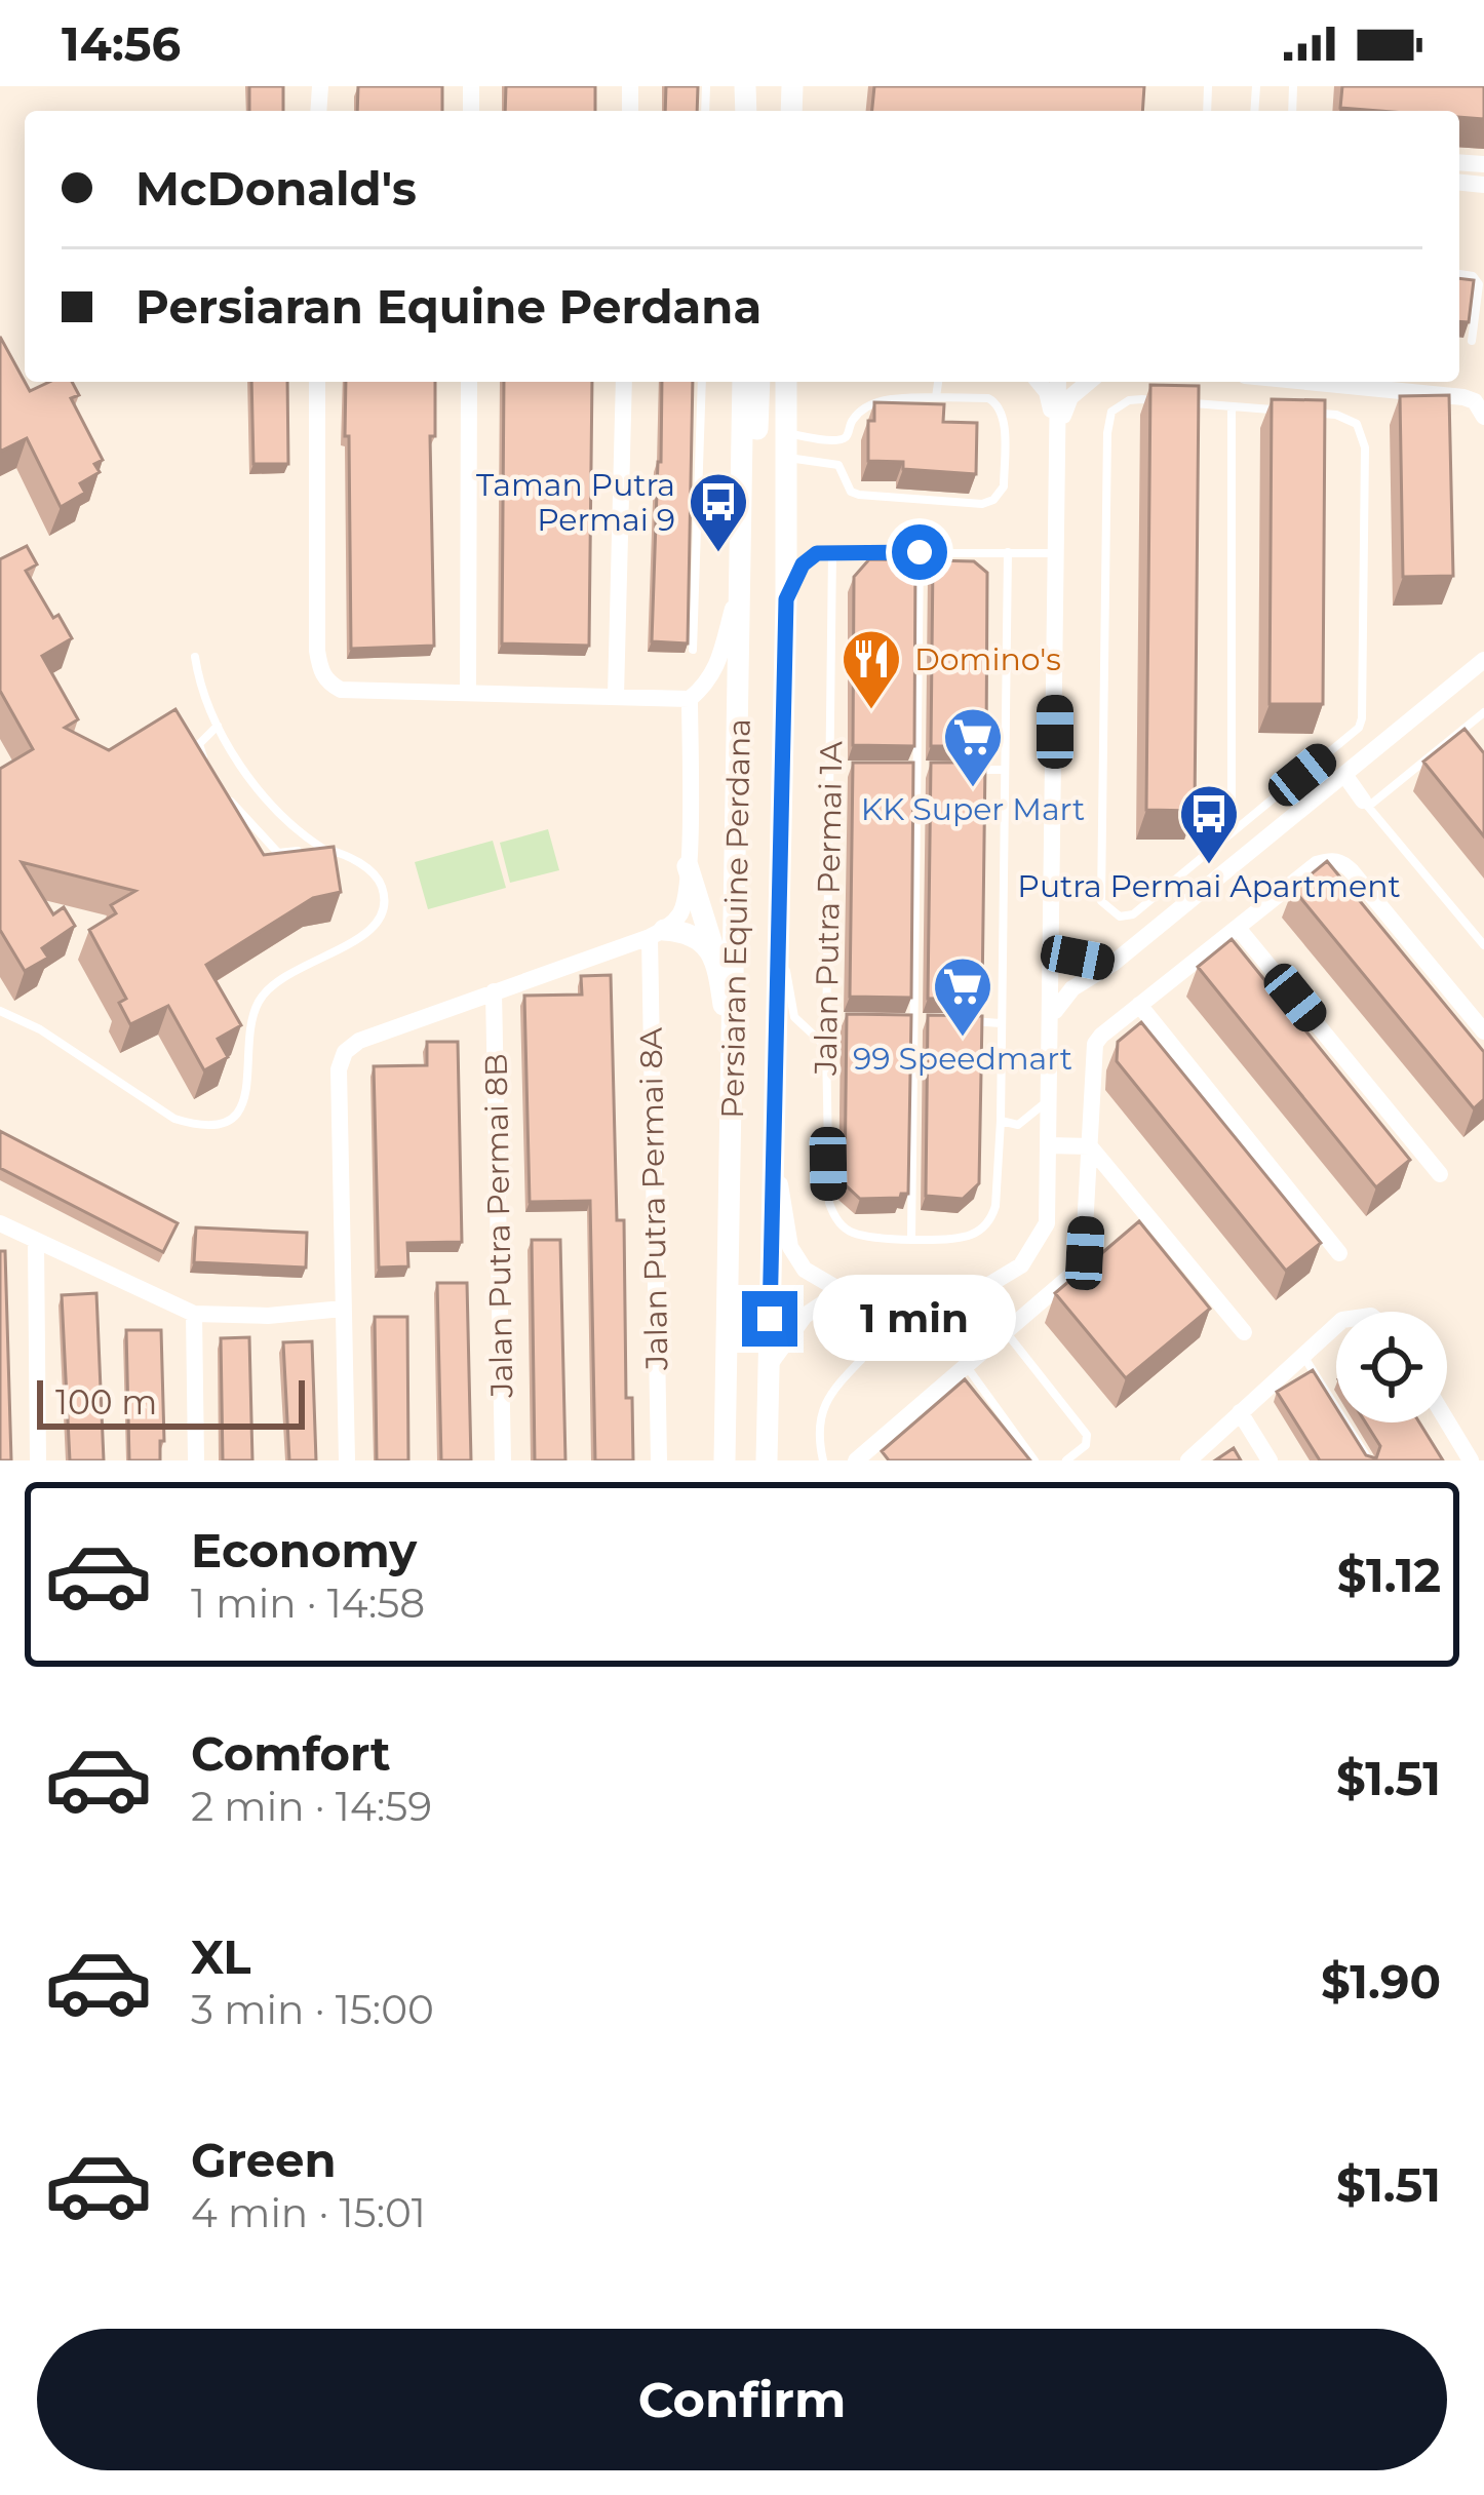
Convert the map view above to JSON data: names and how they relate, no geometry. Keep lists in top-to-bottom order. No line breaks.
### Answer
{"streets":{"street":["Persiaran Equine Perdana","Jalan Putra Permai 8A","Jalan Putra Permai 8B"],"lane":["Jalan Putra Permai 1A"]},"places":{"bus stop":["Taman Putra Permai 9","Putra Permai Apartment"],"restaurant":["Domino's"],"supermarket":["KK Super Mart","99 Speedmart"]},"scale_bar":"100 m","page":{"status":"14:56","banner":["McDonald's","Persiaran Equine Perdana"],"bubble":"1 min","scale":"100 m","list":[{"name":"Economy","note":"1 min · 14:58","value":"$1.12"},{"name":"Comfort","note":"2 min · 14:59","value":"$1.51"},{"name":"XL","note":"3 min · 15:00","value":"$1.90"},{"name":"Green","note":"4 min · 15:01","value":"$1.51"}],"buttons":"Confirm"}}
